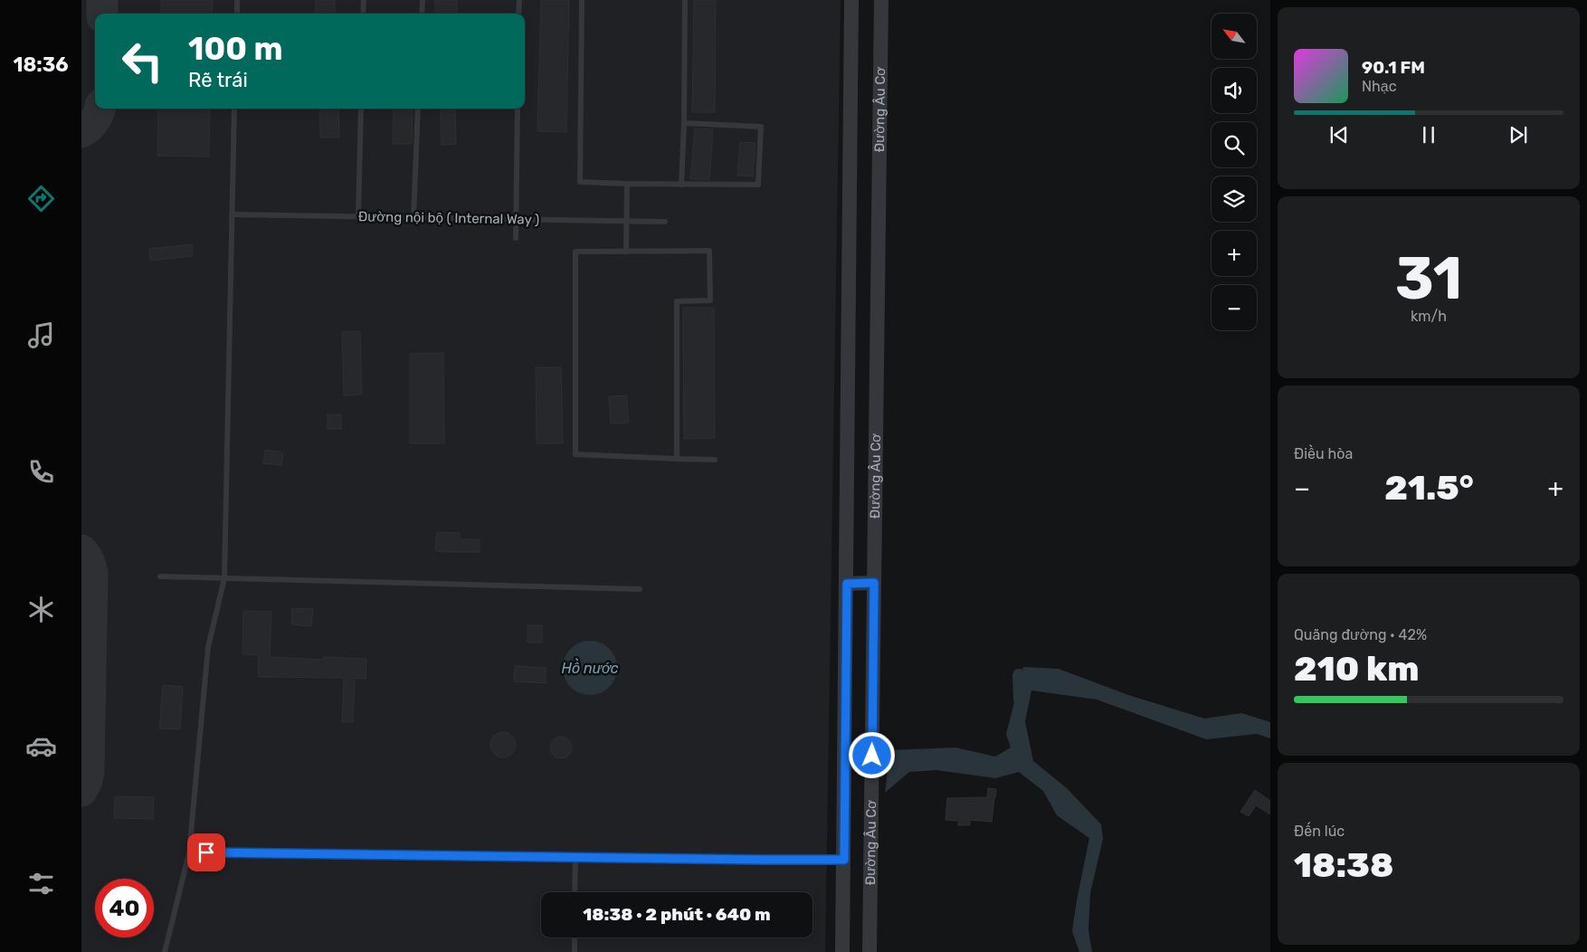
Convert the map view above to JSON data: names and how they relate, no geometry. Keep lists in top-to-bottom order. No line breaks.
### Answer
{"streets":{"street":["Đường Âu Cơ"],"lane":["Đường nội bộ ( Internal Way )"]},"water":["Hồ nước"],"north":"top left","page":{"tabs":"18:36","map_buttons":["+","−"],"turn":["100 m","Rẽ trái"],"song":["90.1 FM","Nhạc"],"tile":[["31","km/h"],"Điều hòa",["Quãng đường · 42%","210 km"],["Đến lúc","18:38"]],"heat":["−","21.5°","+"],"limit":"40","trip":"18:38 · 2 phút · 640 m"}}
